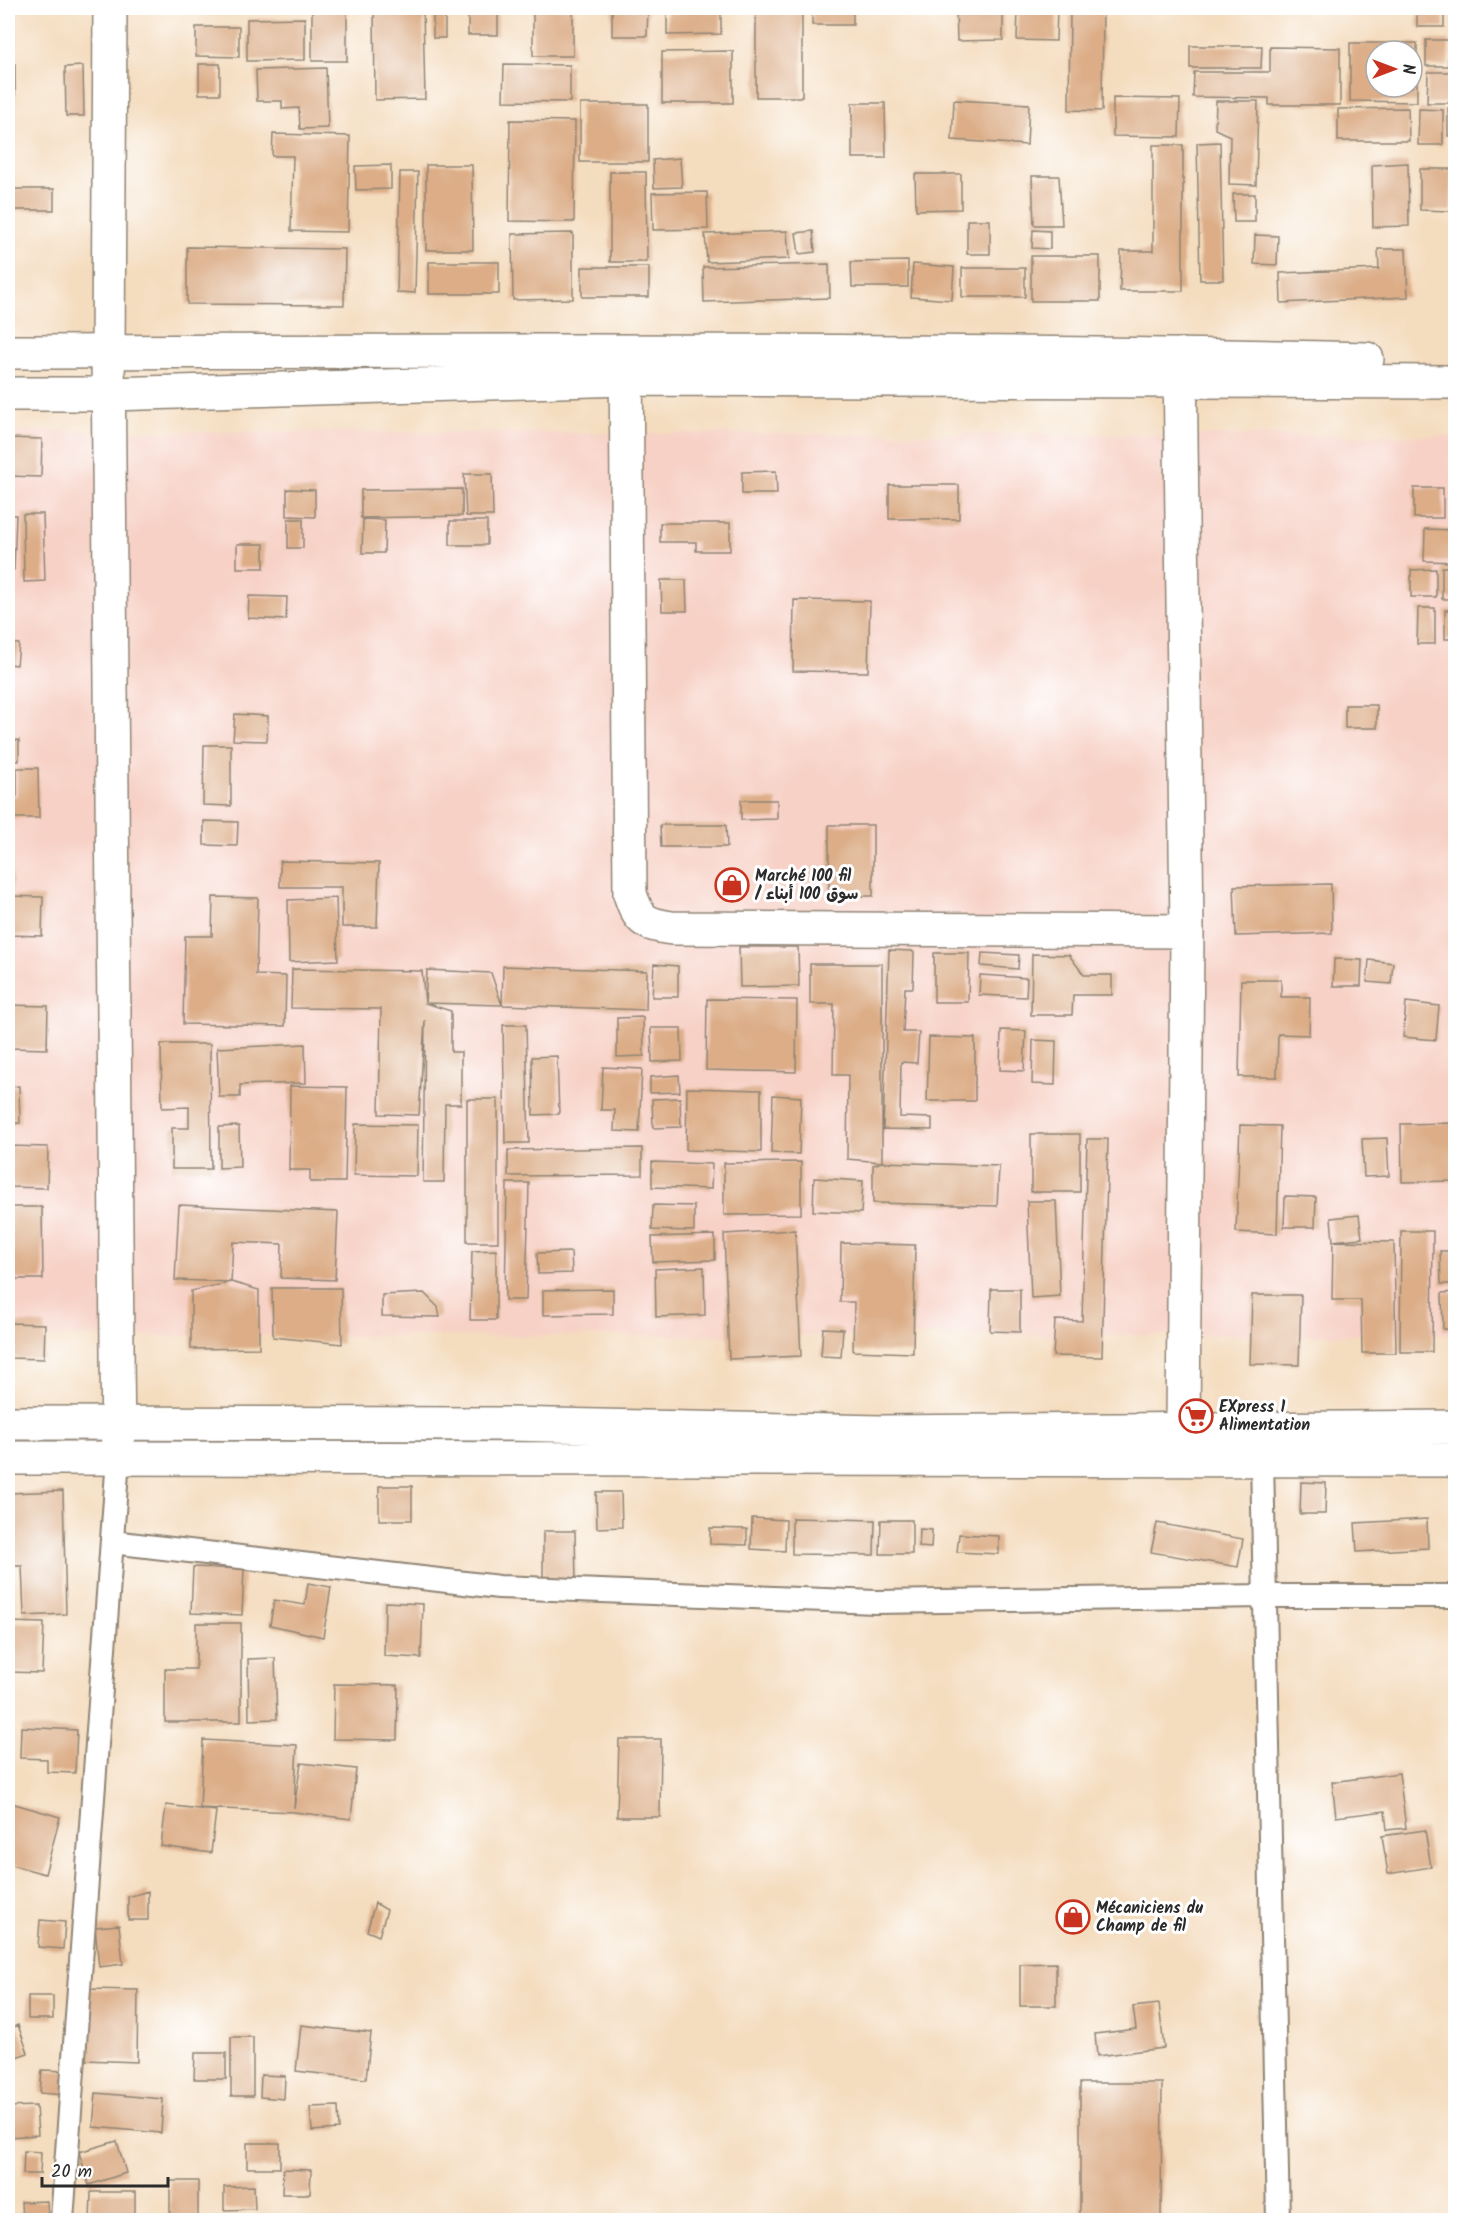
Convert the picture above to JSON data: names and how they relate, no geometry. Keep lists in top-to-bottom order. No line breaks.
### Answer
{"places":{"shop":["Marché 100 fil / سوق 100 أبناء","Mécaniciens du Champ de fil"],"supermarket":["EXpress 1 Alimentation"]},"scale_bar":"20 m","north":"right"}
